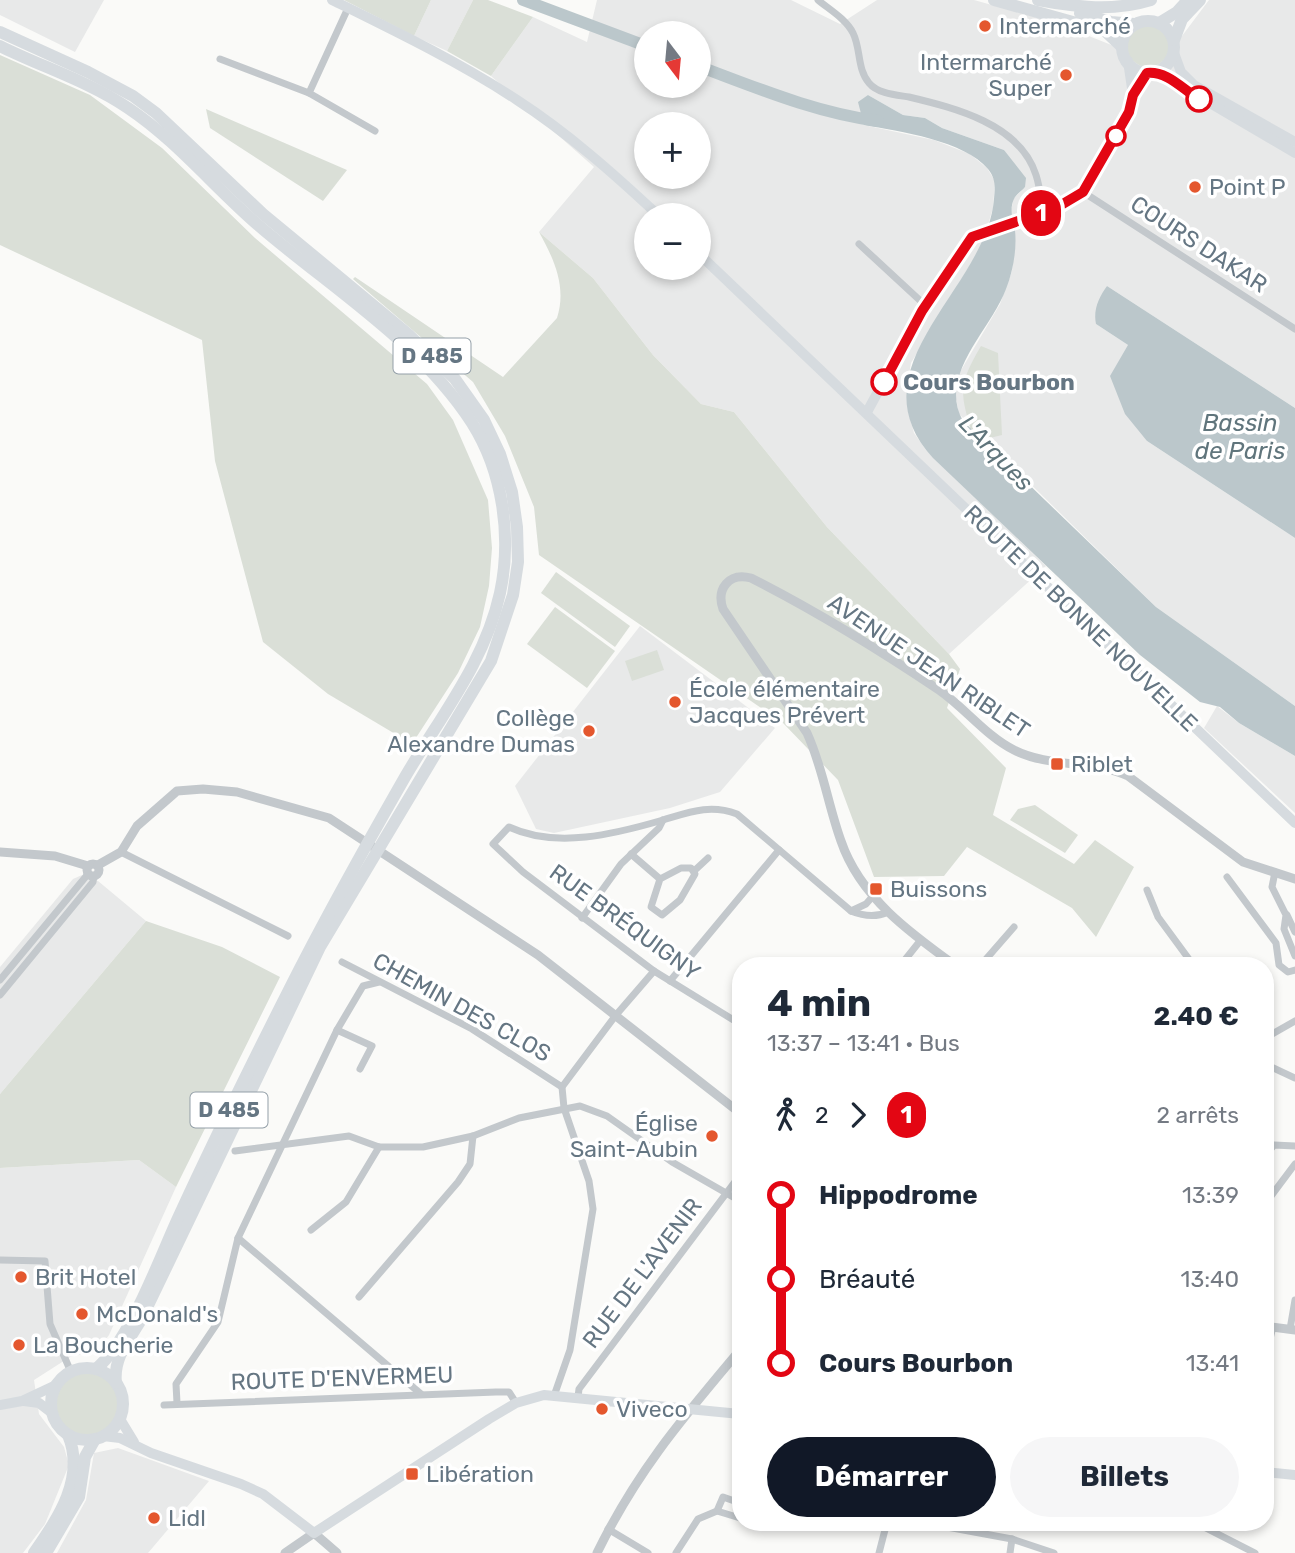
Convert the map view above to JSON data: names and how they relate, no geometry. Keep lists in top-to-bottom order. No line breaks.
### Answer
{"streets":{"main road":["D 485","ROUTE DE BONNE NOUVELLE"],"street":["COURS DAKAR","AVENUE JEAN RIBLET","RUE BRÉQUIGNY","CHEMIN DES CLOS","RUE DE L'AVENIR","ROUTE D'ENVERMEU"]},"water":["Bassin de Paris","L'Arques"],"places":{"other":["Intermarché","Intermarché Super","Point P","Cours Bourbon","École élémentaire Jacques Prévert","Collège Alexandre Dumas","Église Saint-Aubin","Brit Hotel","McDonald's","La Boucherie","Viveco","Lidl"],"transit":["Riblet","Buissons","Libération"]},"lines":["bus line 1"],"north":"bottom","page":{"on_map":"1","map_buttons":["+","−"],"heading":["4 min","13:37 – 13:41 · Bus","2.40 €"],"legs":["2","1","2 arrêts"],"list":[{"name":"Hippodrome","value":"13:39"},{"name":"Bréauté","value":"13:40"},{"name":"Cours Bourbon","value":"13:41"}],"buttons":["Démarrer","Billets"]}}
